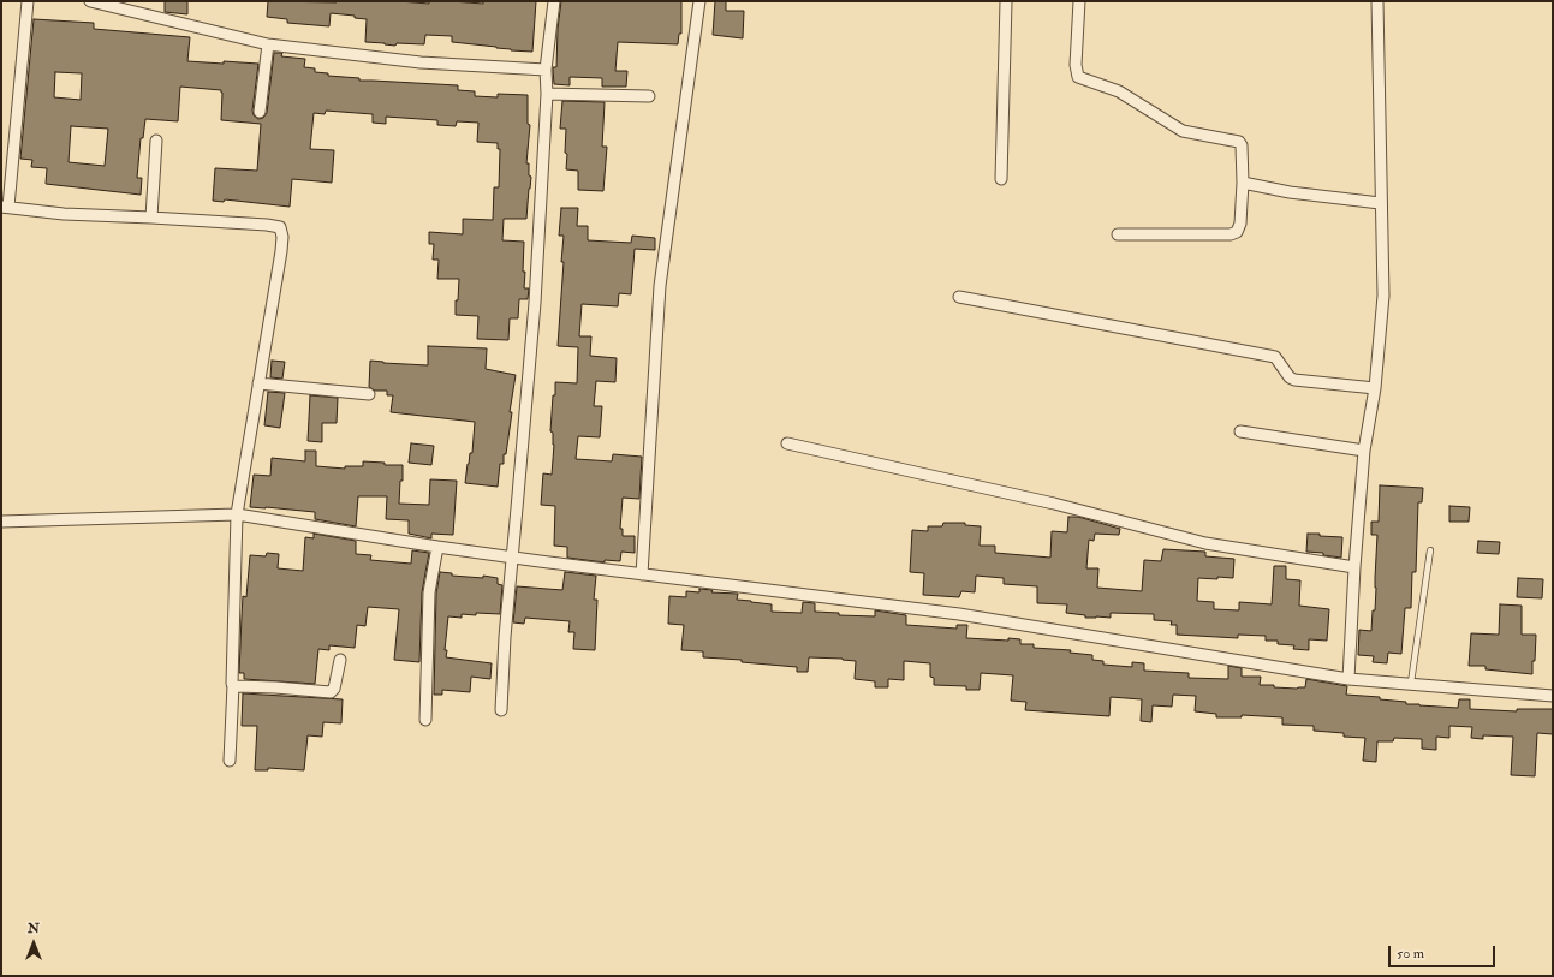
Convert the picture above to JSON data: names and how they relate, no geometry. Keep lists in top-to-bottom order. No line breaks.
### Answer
{"scale_bar":"50 m","north":"top"}
